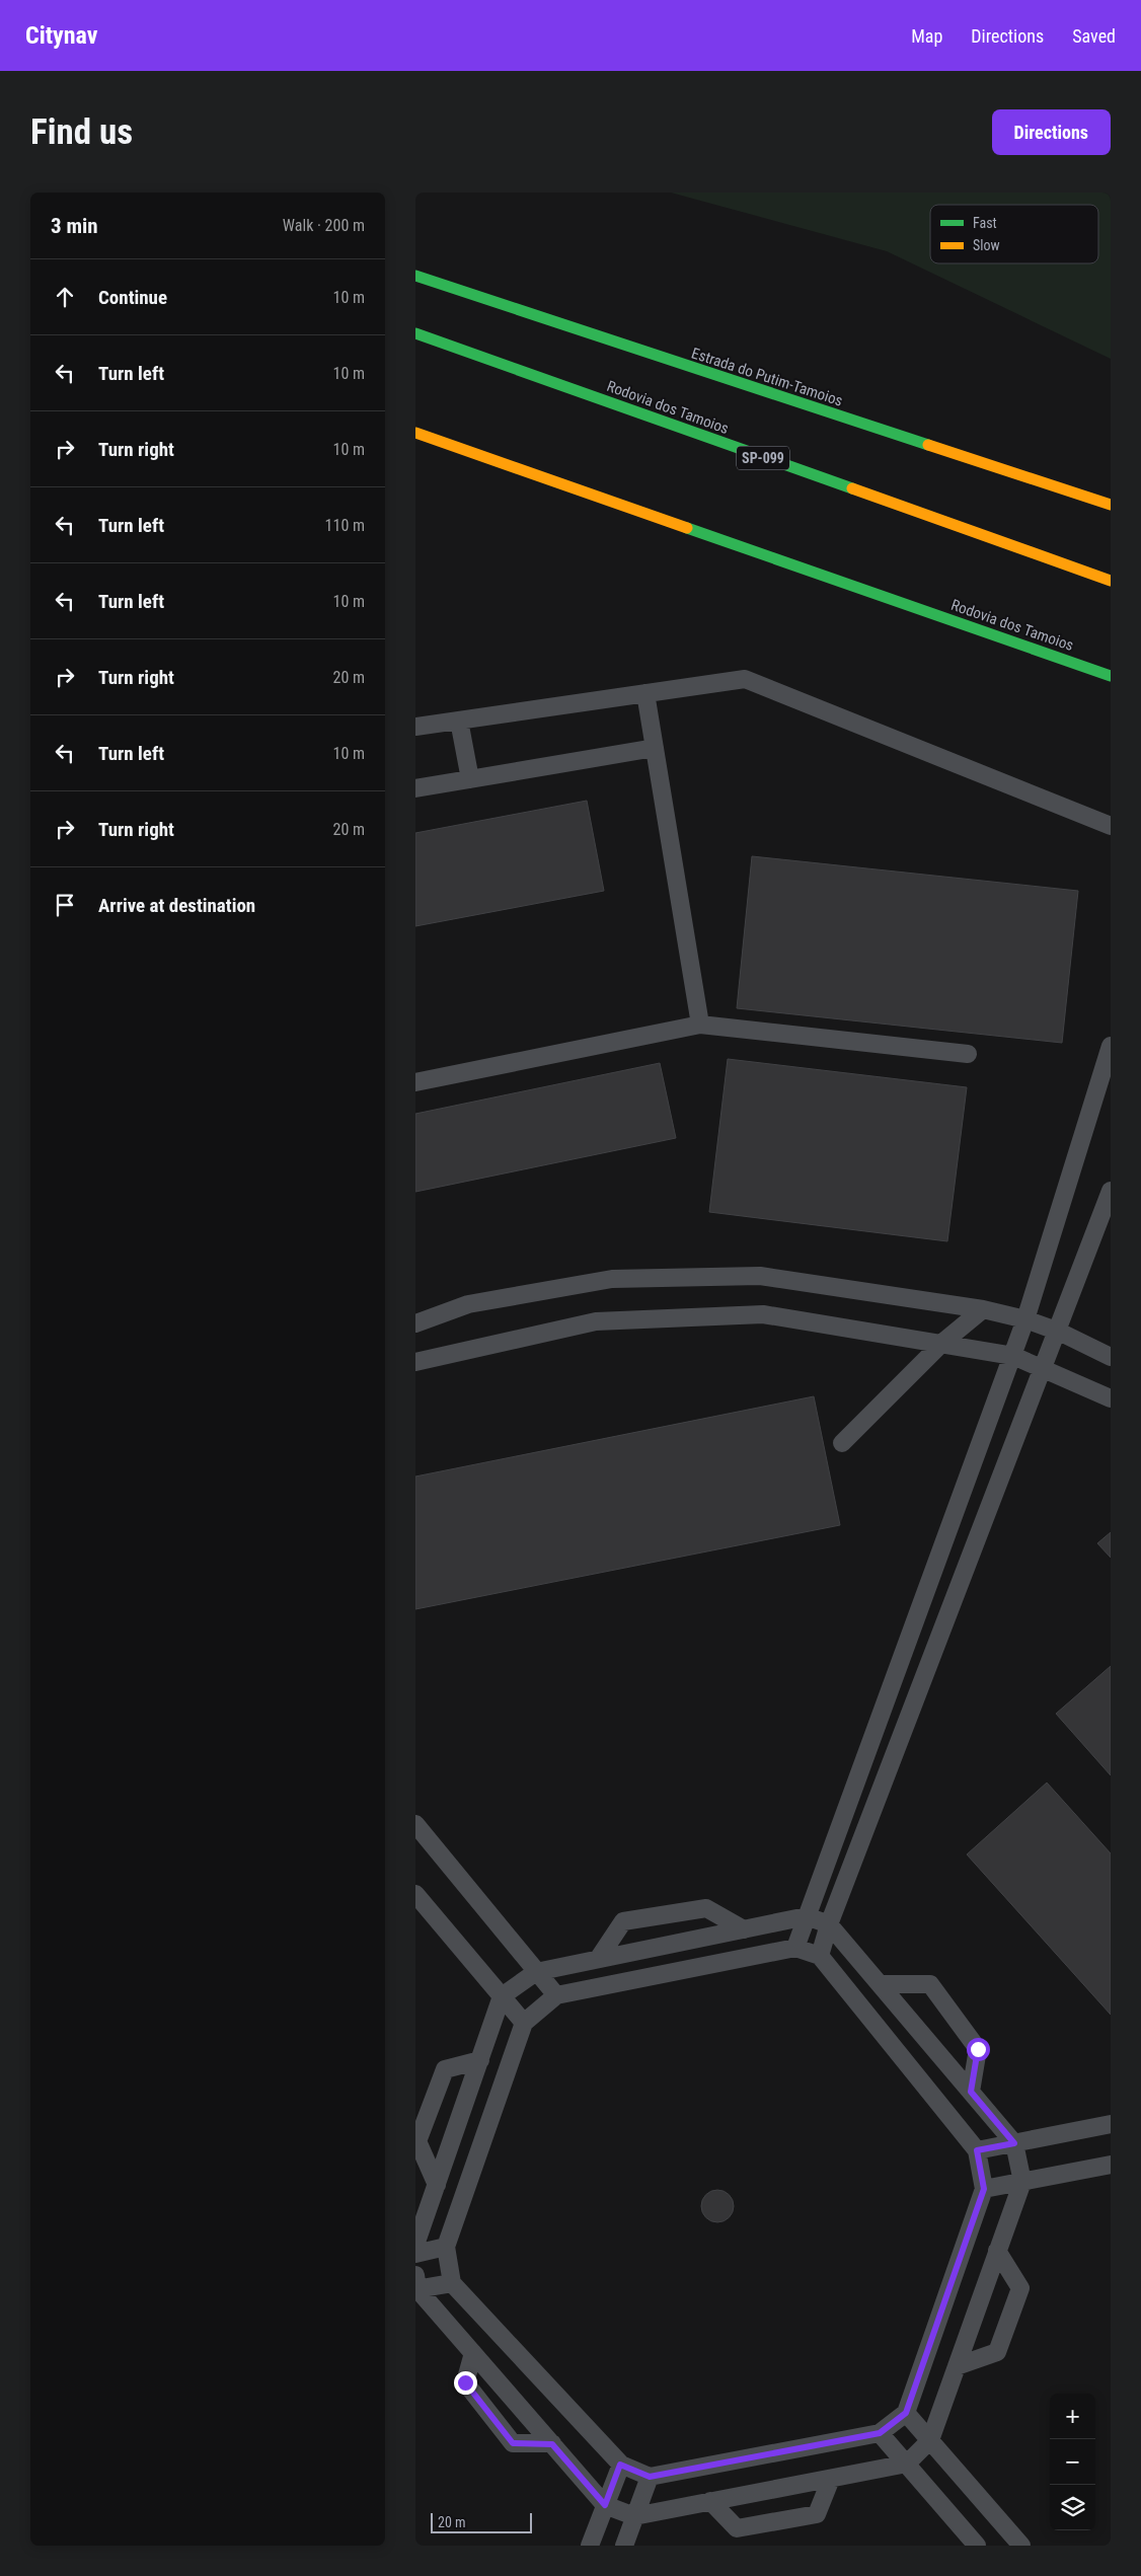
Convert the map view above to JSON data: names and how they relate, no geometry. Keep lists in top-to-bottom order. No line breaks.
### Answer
{"streets":{"main road":["Estrada do Putim-Tamoios","Rodovia dos Tamoios","SP-099"]},"legend":["Fast","Slow"],"scale_bar":"20 m","page":{"header":"Citynav","nav":["Map","Directions","Saved"],"buttons":"Directions","title":"Find us","heading":["3 min","Walk · 200 m"],"list":[["Continue","10 m"],["Turn left","10 m"],["Turn right","10 m"],["Turn left","110 m"],["Turn left","10 m"],["Turn right","20 m"],["Turn left","10 m"],["Turn right","20 m"],"Arrive at destination"],"map_buttons":["+","−"],"scale":"20 m"}}
